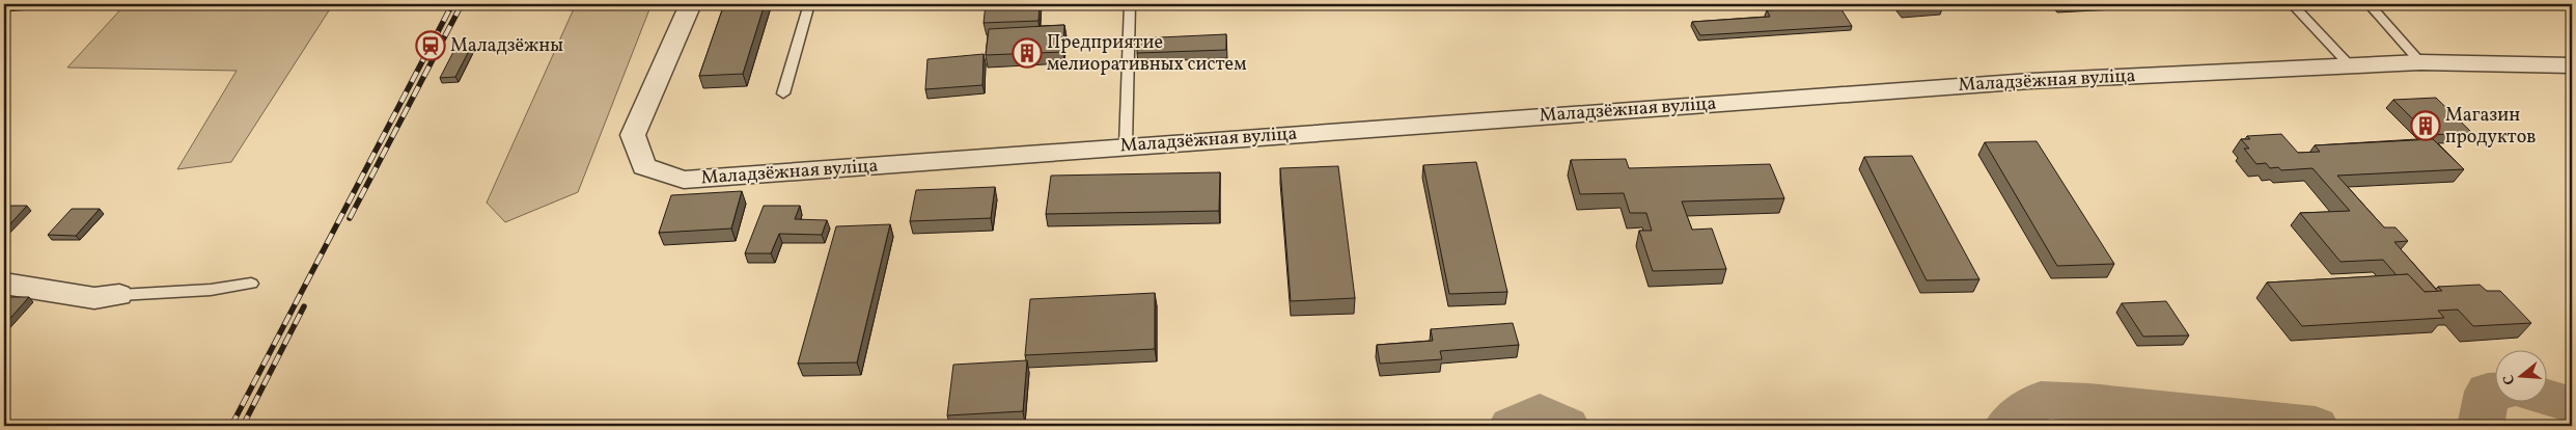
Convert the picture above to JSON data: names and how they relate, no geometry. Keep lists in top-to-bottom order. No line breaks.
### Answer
{"streets":{"street":["Маладзёжная вуліца"]},"places":{"station":["Маладзёжны"],"building":["Предприятие мелиоративных систем","Магазин продуктов"]},"north":"left"}
